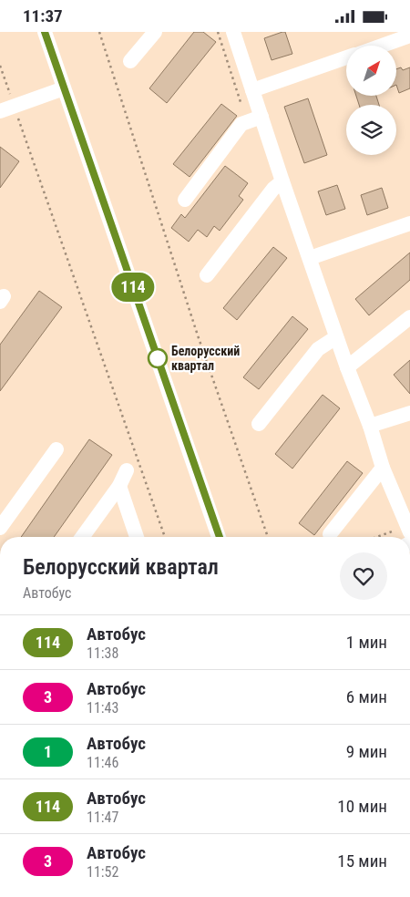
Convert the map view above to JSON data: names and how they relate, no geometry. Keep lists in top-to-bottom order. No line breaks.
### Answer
{"places":["Белорусский квартал"],"lines":["bus line 114"],"north":"top right","page":{"status":"11:37","on_map":"114","heading":["Белорусский квартал","Автобус"],"list":[{"mark":"114","name":"Автобус","note":"11:38","value":"1 мин"},{"mark":"3","name":"Автобус","note":"11:43","value":"6 мин"},{"mark":"1","name":"Автобус","note":"11:46","value":"9 мин"},{"mark":"114","name":"Автобус","note":"11:47","value":"10 мин"},{"mark":"3","name":"Автобус","note":"11:52","value":"15 мин"}]}}
